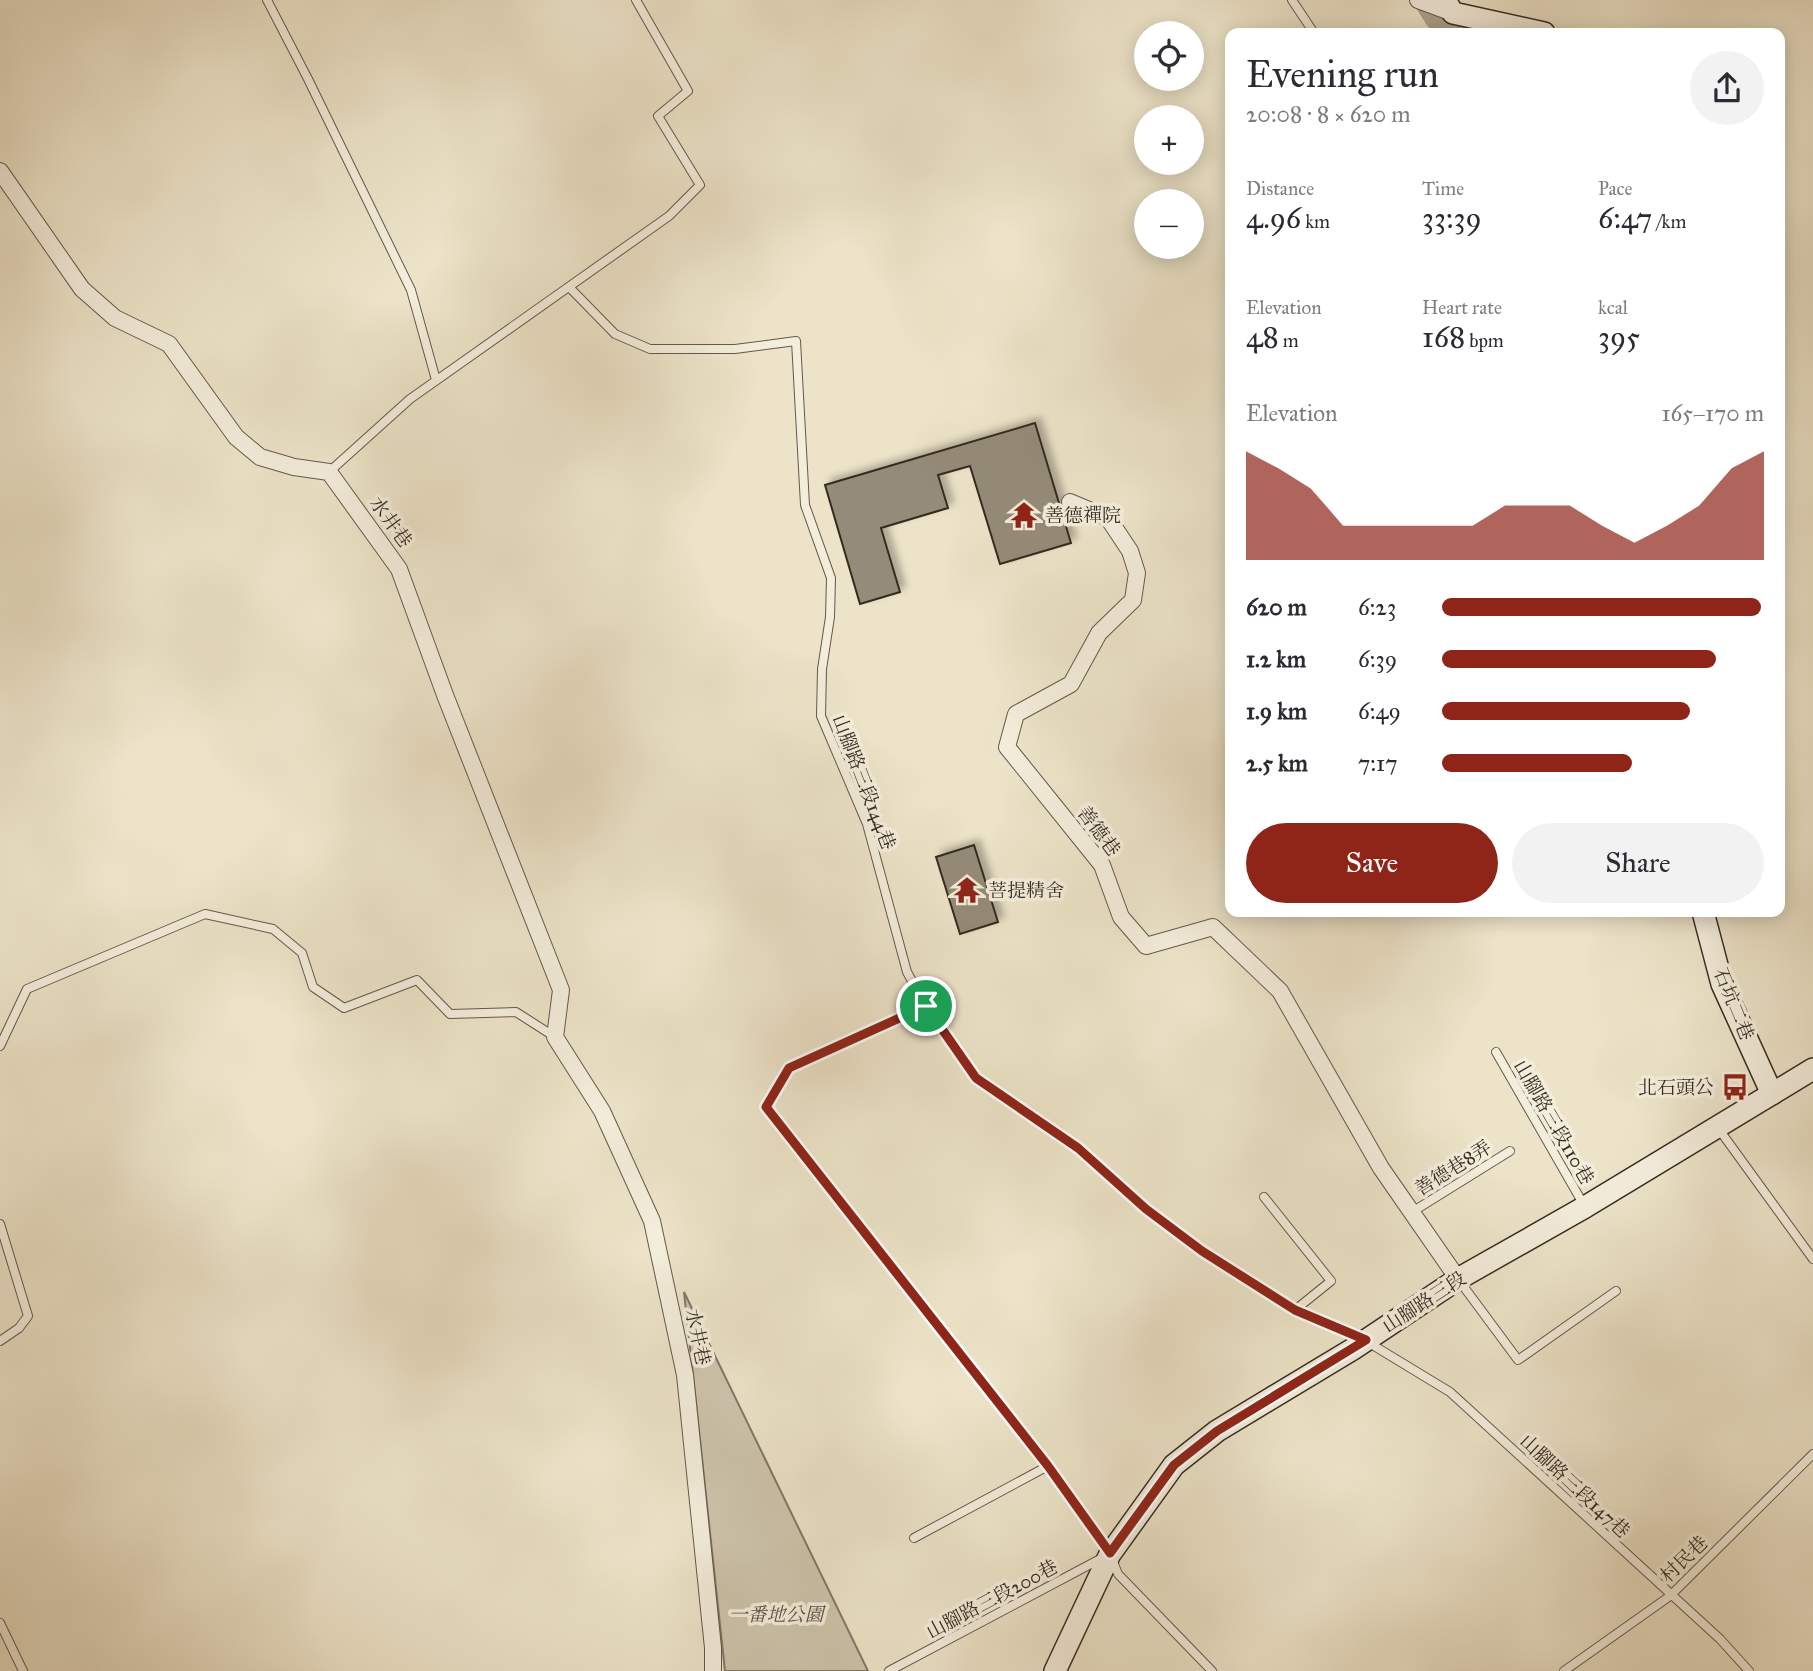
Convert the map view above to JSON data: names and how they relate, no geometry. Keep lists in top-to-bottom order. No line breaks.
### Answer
{"streets":{"main road":["石坑二巷","山腳路三段"],"street":["水井巷","善德巷"],"lane":["山腳路三段144巷","山腳路三段110巷","善德巷8弄","山腳路三段147巷","村民巷","山腳路三段200巷"]},"crossings":[["山腳路三段144巷","山腳路三段"],["山腳路三段144巷","山腳路三段147巷"],["善德巷","善德巷8弄"],["善德巷","山腳路三段"],["石坑二巷","山腳路三段"],["山腳路三段110巷","山腳路三段"],["山腳路三段","山腳路三段147巷"],["山腳路三段","山腳路三段200巷"],["山腳路三段147巷","村民巷"]],"parks":["一番地公園"],"places":{"temple":["善德禪院","菩提精舍"],"bus stop":["北石頭公"]},"page":{"map_buttons":["+","−"],"heading":["Evening run","20:08 · 8 × 620 m"],"stats":[["Distance","4.96 km"],["Time","33:39"],["Pace","6:47 /km"],["Elevation","48 m"],["Heart rate","168 bpm"],["kcal","395"]],"chart":["Elevation","165–170 m"],"list":[{"name":"620 m","note":"6:23"},{"name":"1.2 km","note":"6:39"},{"name":"1.9 km","note":"6:49"},{"name":"2.5 km","note":"7:17"}],"buttons":["Save","Share"]}}
